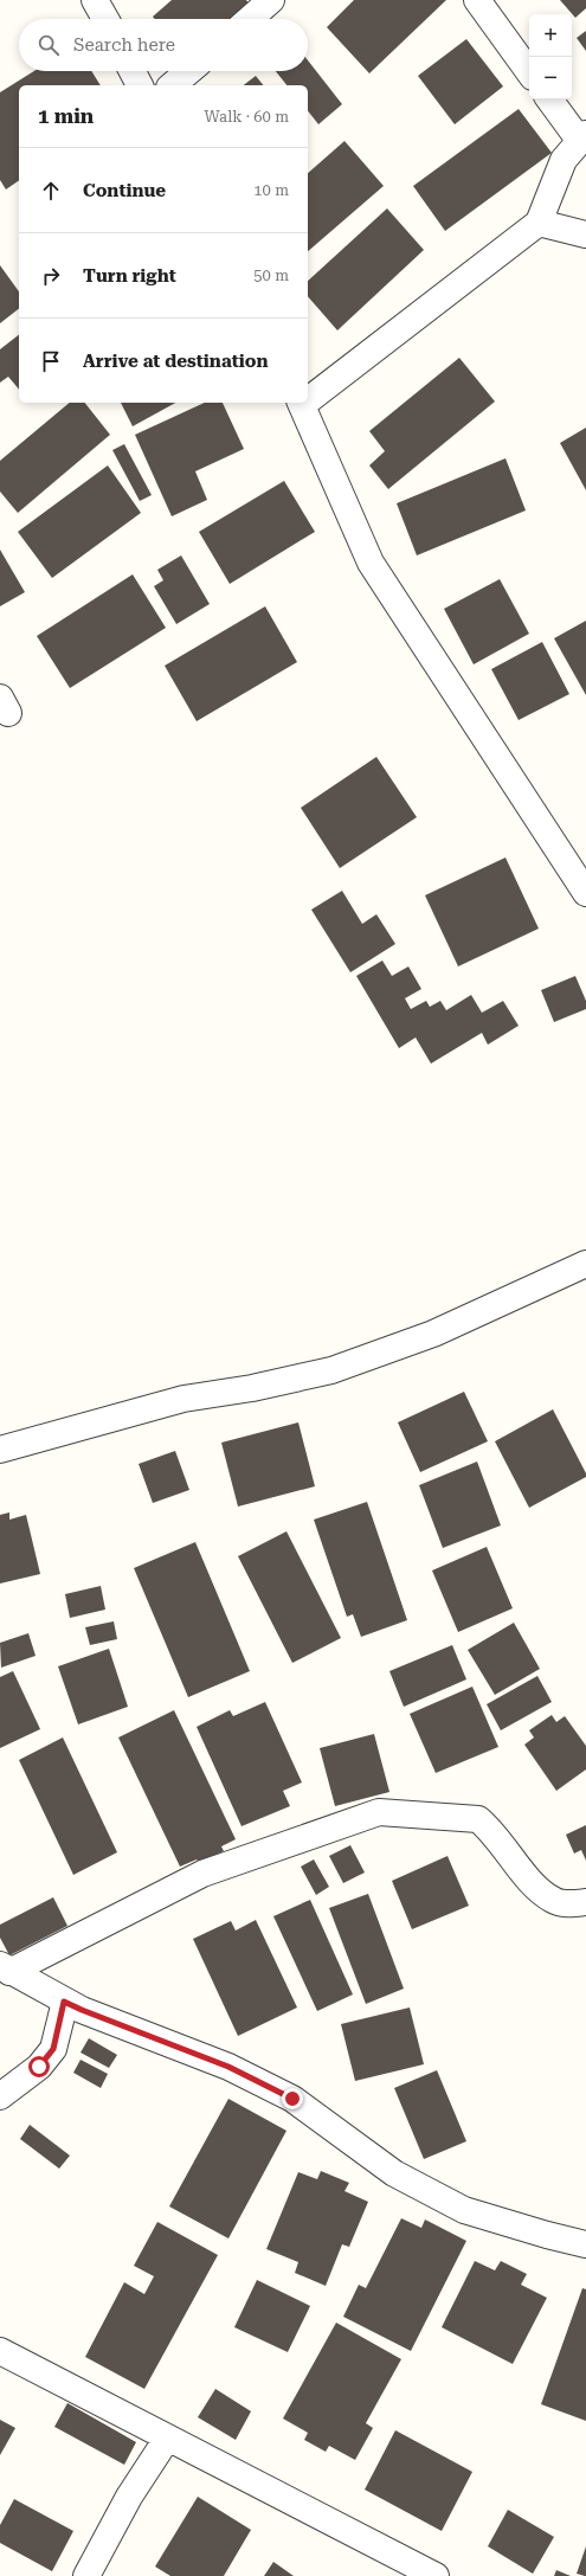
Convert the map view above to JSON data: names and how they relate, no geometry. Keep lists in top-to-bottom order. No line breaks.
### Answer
{"page":{"map_buttons":["+","−"],"search":"Search here","heading":["1 min","Walk · 60 m"],"list":[["Continue","10 m"],["Turn right","50 m"],"Arrive at destination"]}}
